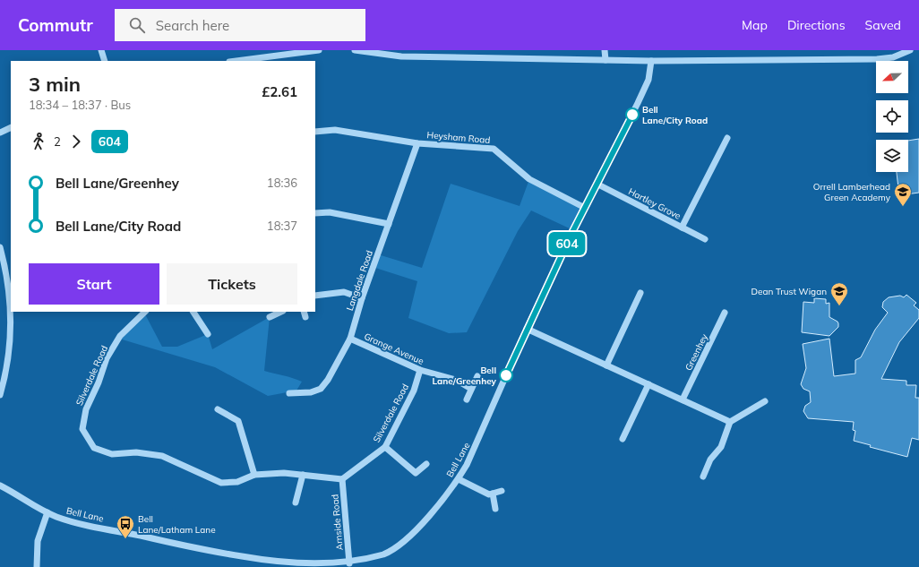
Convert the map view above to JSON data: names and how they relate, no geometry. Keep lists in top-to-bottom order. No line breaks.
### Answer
{"streets":{"street":["Heysham Road","Hartley Grove","Langdale Road","Grange Avenue","Greenhey","Silverdale Road","Bell Lane","Arnside Road"]},"crossings":[["Heysham Road","Langdale Road"],["Heysham Road","Bell Lane"],["Hartley Grove","Bell Lane"],["Langdale Road","Grange Avenue"],["Grange Avenue","Silverdale Road"],["Silverdale Road","Arnside Road"],["Bell Lane","Arnside Road"]],"places":{"other":["Bell Lane/City Road","Bell Lane/Greenhey"],"school or university":["Orrell Lamberhead Green Academy","Dean Trust Wigan"],"bus stop":["Bell Lane/Latham Lane"]},"lines":["bus line 604"],"north":"left","page":{"header":"Commutr","search":"Search here","nav":["Map","Directions","Saved"],"on_map":"604","heading":["3 min","18:34 – 18:37 · Bus","£2.61"],"legs":["2","604"],"list":[{"name":"Bell Lane/Greenhey","value":"18:36"},{"name":"Bell Lane/City Road","value":"18:37"}],"buttons":["Start","Tickets"]}}
